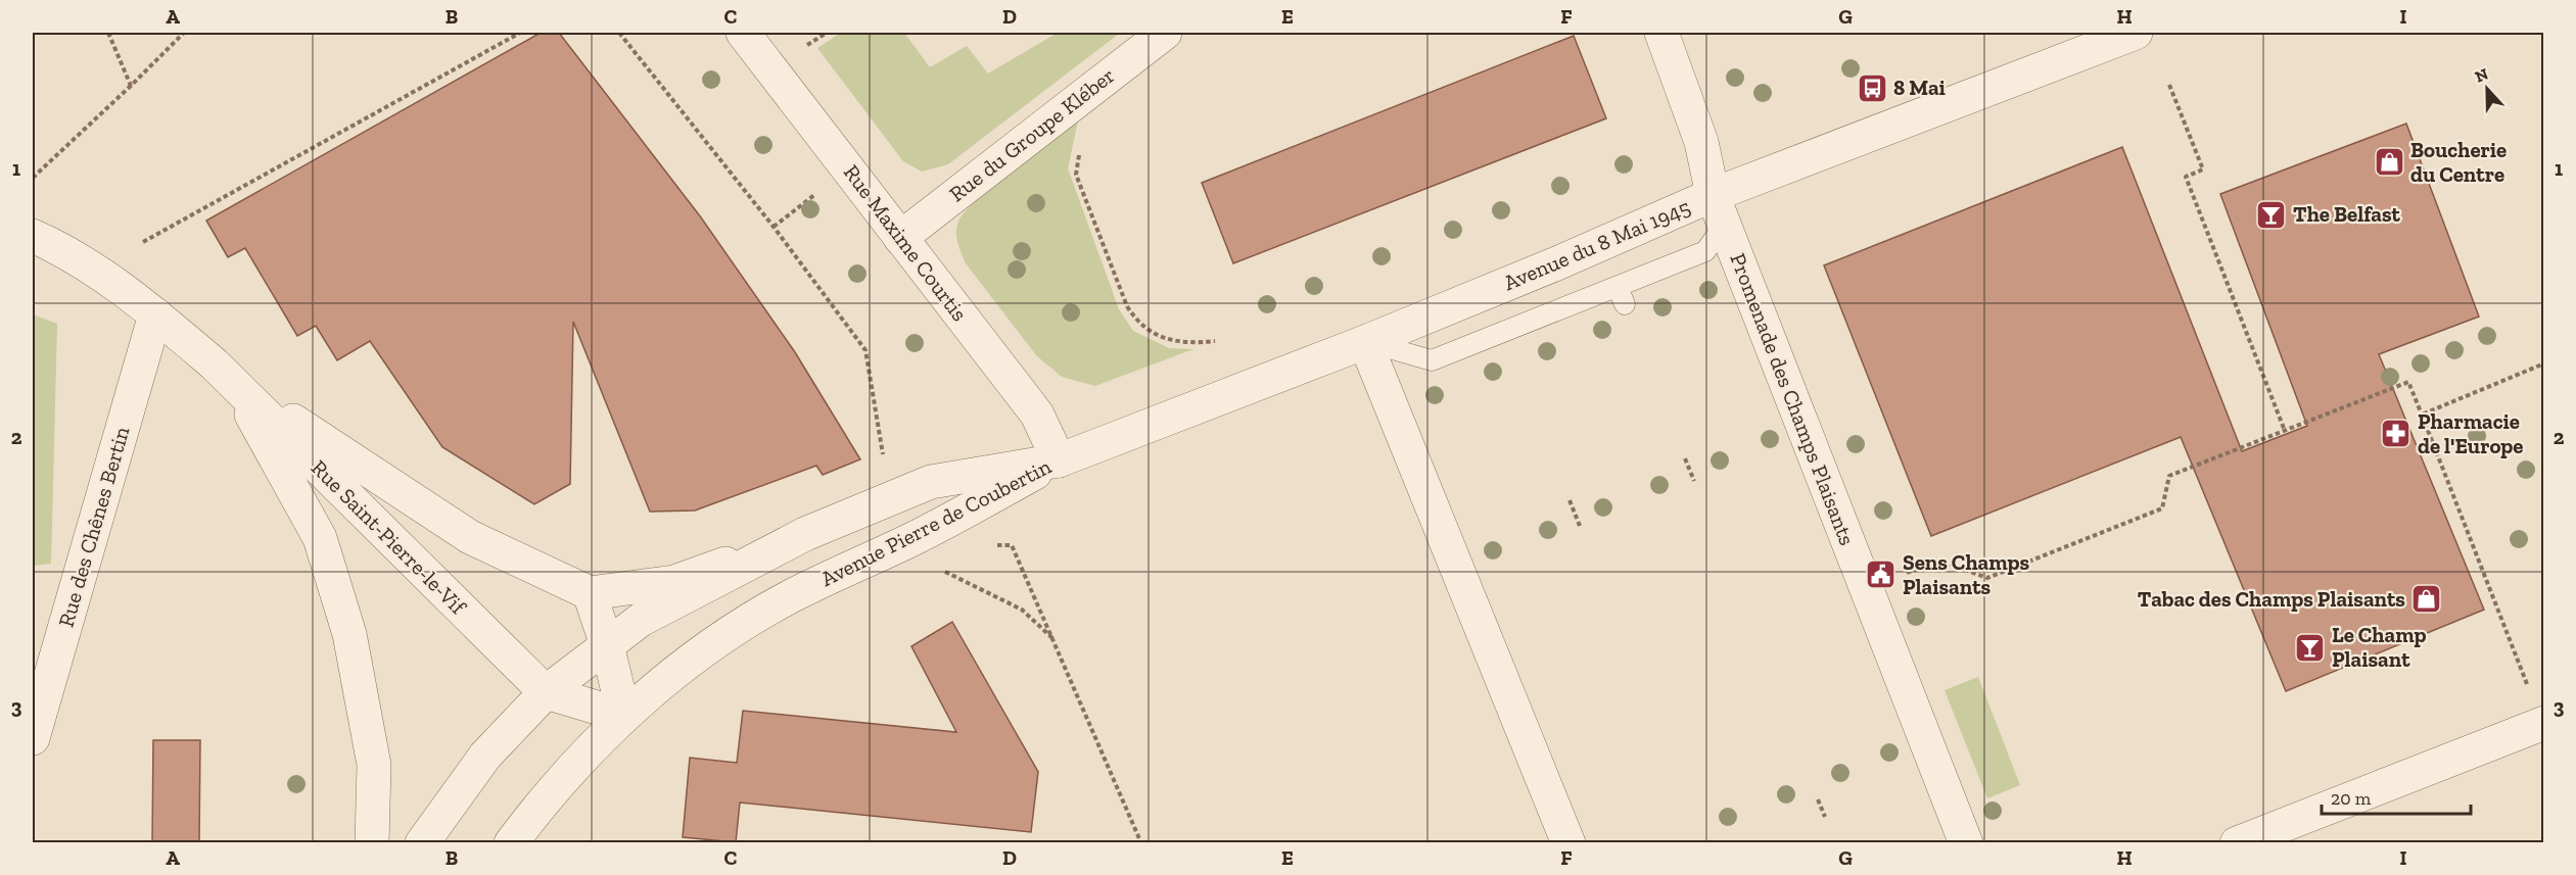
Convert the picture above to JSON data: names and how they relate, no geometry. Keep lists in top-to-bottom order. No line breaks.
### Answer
{"streets":{"street":["Rue du Groupe Kléber","Rue Maxime Courtis","Avenue du 8 Mai 1945","Promenade des Champs Plaisants","Avenue Pierre de Coubertin","Rue des Chênes Bertin","Rue Saint-Pierre-le-Vif"]},"crossings":[["Rue du Groupe Kléber","Rue Maxime Courtis"],["Rue Maxime Courtis","Avenue du 8 Mai 1945"],["Rue Maxime Courtis","Avenue Pierre de Coubertin"],["Avenue du 8 Mai 1945","Promenade des Champs Plaisants"],["Avenue du 8 Mai 1945","Avenue Pierre de Coubertin"],["Avenue Pierre de Coubertin","Rue Saint-Pierre-le-Vif"],["Rue des Chênes Bertin","Rue Saint-Pierre-le-Vif"]],"places":{"bus stop":["8 Mai"],"shop":["Boucherie du Centre","Tabac des Champs Plaisants"],"bar":["The Belfast","Le Champ Plaisant"],"pharmacy":["Pharmacie de l'Europe"],"public building":["Sens Champs Plaisants"]},"scale_bar":"20 m","north":"top","grid":{"columns":["A","B","C","D","E","F","G","H","I"],"rows":["1","2","3"]}}
